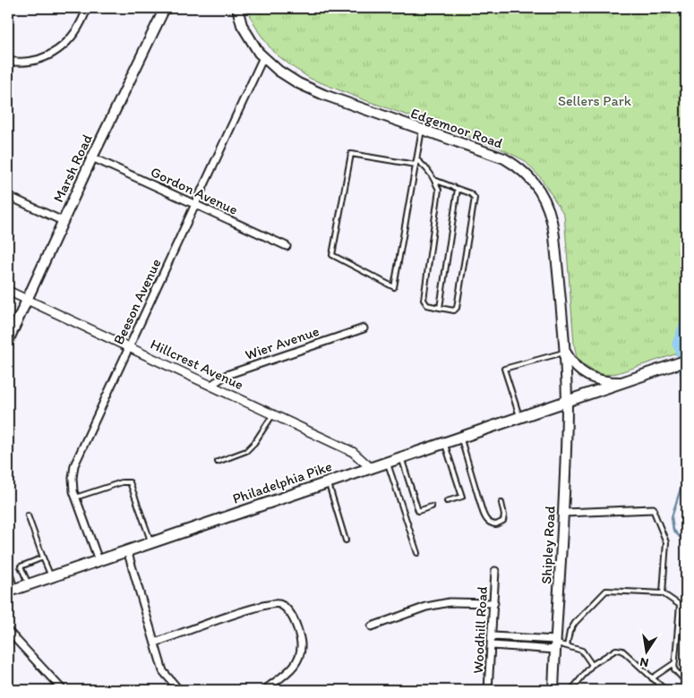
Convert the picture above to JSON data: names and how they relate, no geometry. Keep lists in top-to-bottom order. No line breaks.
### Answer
{"streets":{"main road":["Edgemoor Road","Marsh Road","Philadelphia Pike","Shipley Road"],"street":["Gordon Avenue","Beeson Avenue","Wier Avenue","Hillcrest Avenue","Woodhill Road"]},"crossings":[["Edgemoor Road","Beeson Avenue"],["Edgemoor Road","Philadelphia Pike"],["Edgemoor Road","Shipley Road"],["Marsh Road","Gordon Avenue"],["Marsh Road","Hillcrest Avenue"],["Gordon Avenue","Beeson Avenue"],["Beeson Avenue","Hillcrest Avenue"],["Beeson Avenue","Philadelphia Pike"],["Wier Avenue","Hillcrest Avenue"],["Hillcrest Avenue","Philadelphia Pike"],["Philadelphia Pike","Shipley Road"]],"parks":["Sellers Park"],"north":"bottom"}
